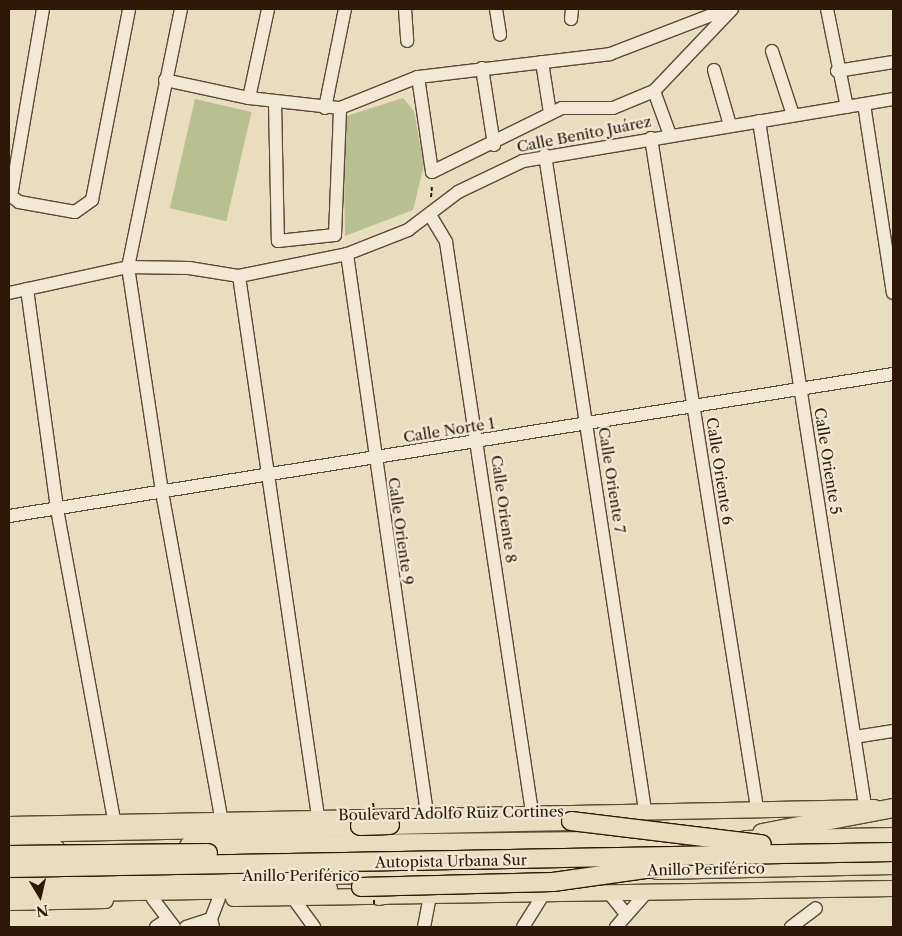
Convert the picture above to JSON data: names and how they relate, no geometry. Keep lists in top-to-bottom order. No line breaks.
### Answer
{"streets":{"highway":["Autopista Urbana Sur","Anillo Periférico"],"main road":["Boulevard Adolfo Ruiz Cortines"],"street":["Calle Benito Juárez","Calle Norte 1","Calle Oriente 5","Calle Oriente 6","Calle Oriente 7","Calle Oriente 8","Calle Oriente 9"]},"crossings":[["Calle Benito Juárez","Calle Oriente 5"],["Calle Benito Juárez","Calle Oriente 6"],["Calle Benito Juárez","Calle Oriente 7"],["Calle Benito Juárez","Calle Oriente 8"],["Calle Benito Juárez","Calle Oriente 9"],["Calle Norte 1","Calle Oriente 5"],["Calle Norte 1","Calle Oriente 6"],["Calle Norte 1","Calle Oriente 7"],["Calle Norte 1","Calle Oriente 8"],["Calle Norte 1","Calle Oriente 9"],["Calle Oriente 5","Boulevard Adolfo Ruiz Cortines"],["Calle Oriente 6","Boulevard Adolfo Ruiz Cortines"],["Calle Oriente 7","Boulevard Adolfo Ruiz Cortines"],["Calle Oriente 8","Boulevard Adolfo Ruiz Cortines"],["Calle Oriente 9","Boulevard Adolfo Ruiz Cortines"]],"north":"bottom"}
